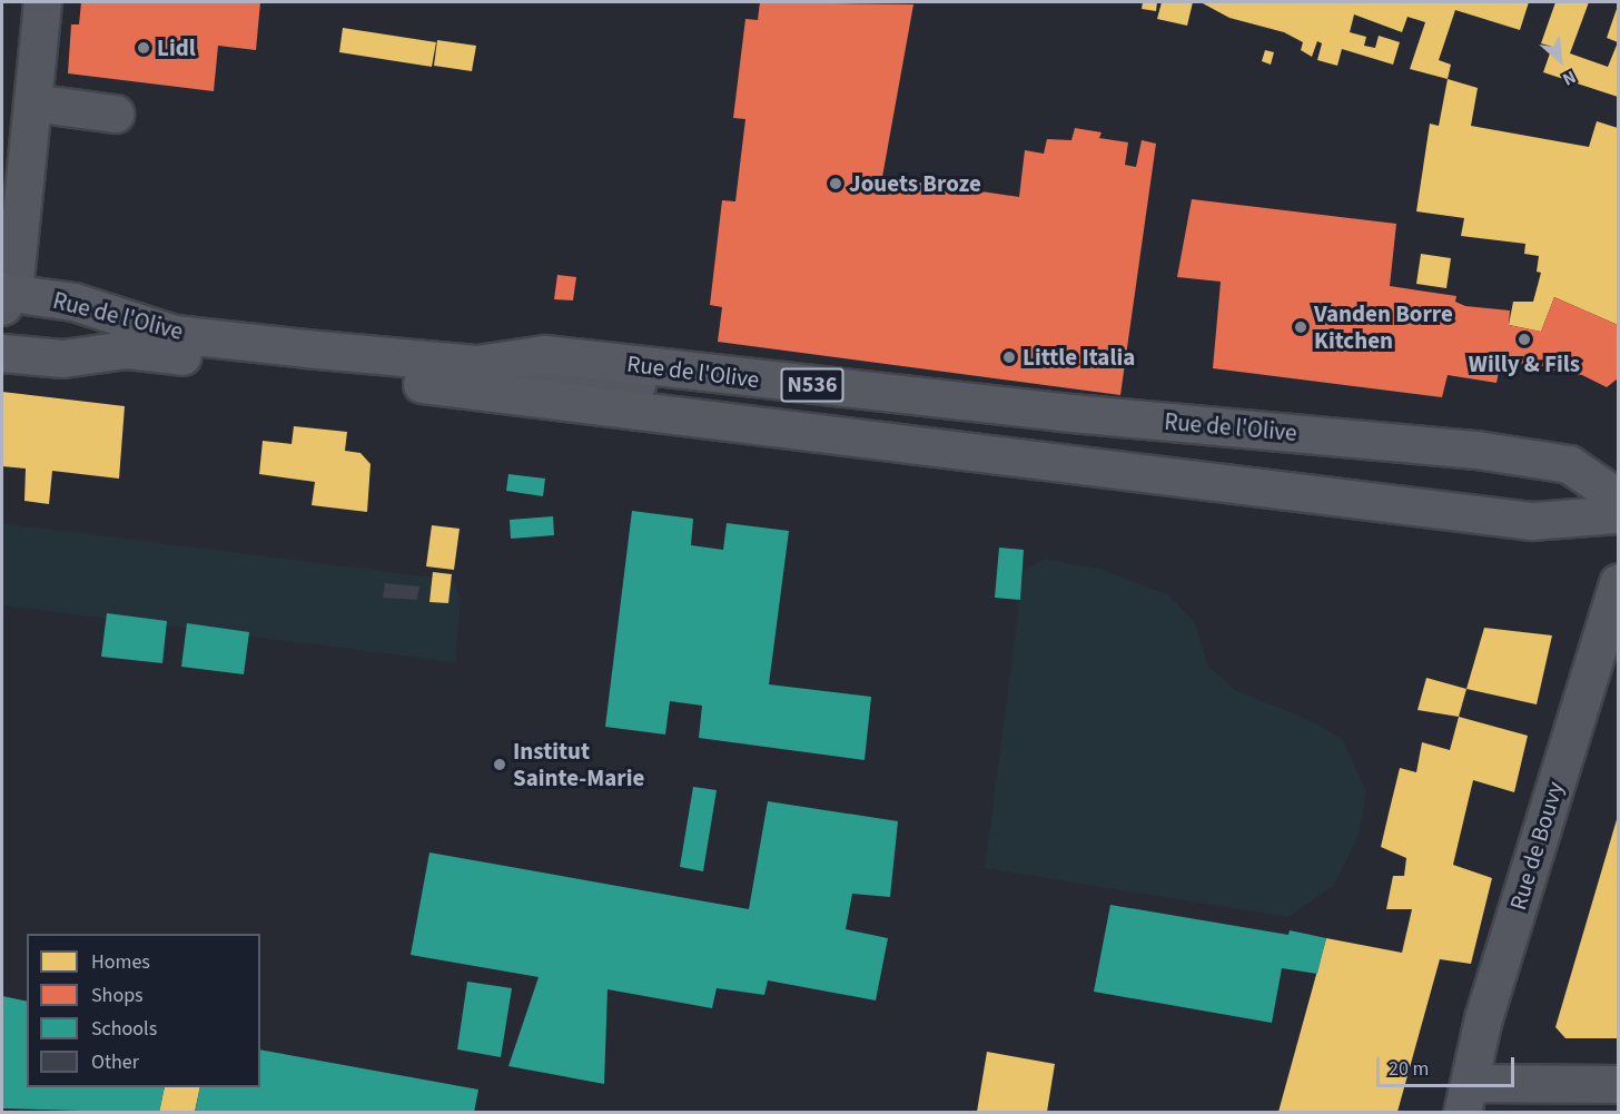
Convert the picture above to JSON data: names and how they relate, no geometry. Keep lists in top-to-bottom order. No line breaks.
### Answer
{"streets":{"main road":["Rue de l'Olive","N536"],"street":["Rue de Bouvy"]},"places":["Lidl","Jouets Broze","Vanden Borre Kitchen","Willy & Fils","Little Italia","Institut Sainte-Marie"],"legend":["Homes","Shops","Schools","Other"],"scale_bar":"20 m","north":"bottom right"}
